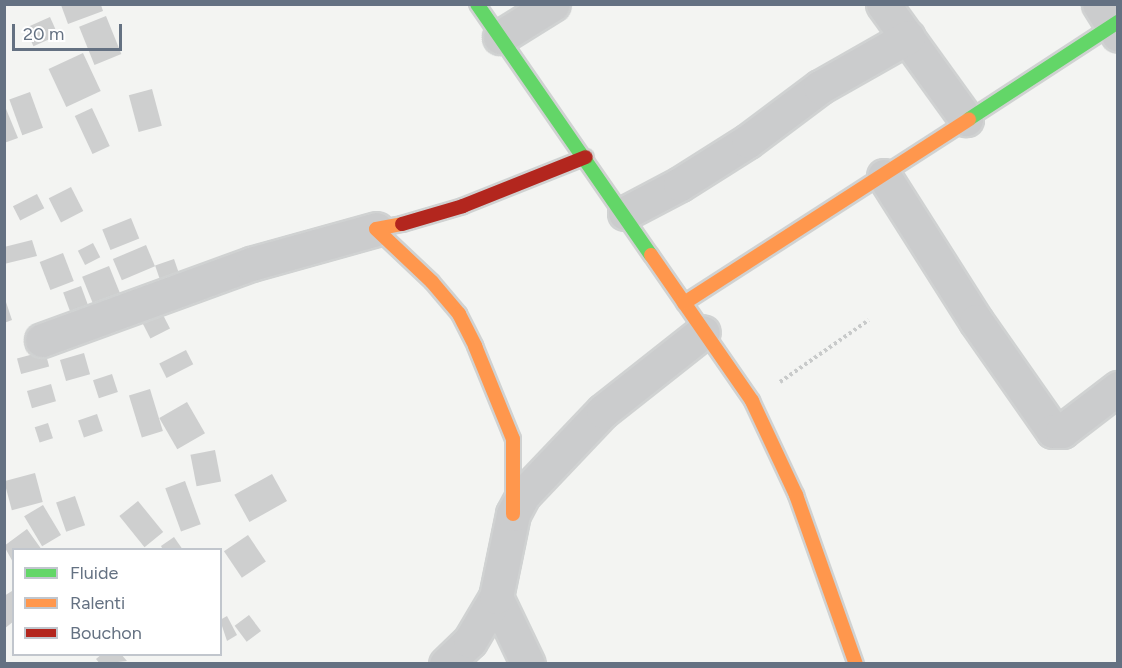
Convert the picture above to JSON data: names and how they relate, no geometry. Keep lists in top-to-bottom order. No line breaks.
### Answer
{"legend":["Fluide","Ralenti","Bouchon"],"scale_bar":"20 m"}
